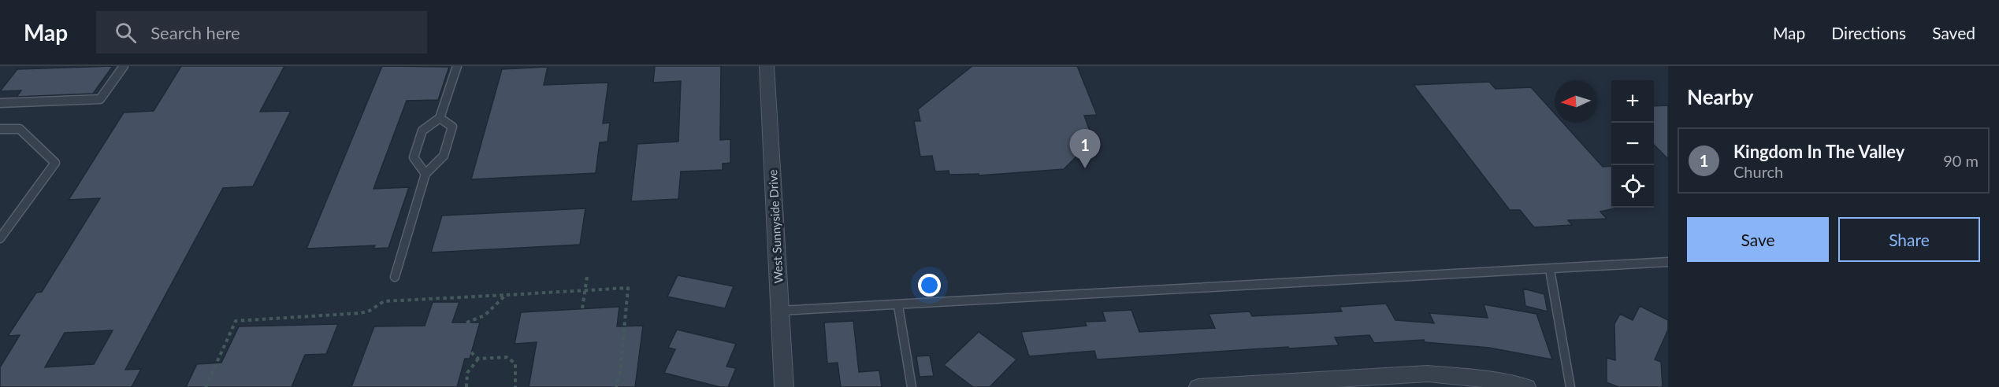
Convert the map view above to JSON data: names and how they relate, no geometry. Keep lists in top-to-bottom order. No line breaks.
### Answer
{"streets":{"street":["West Sunnyside Drive"]},"north":"left","page":{"header":"Map","search":"Search here","nav":["Map","Directions","Saved"],"heading":"Nearby","map_buttons":["+","−"],"list":[{"mark":"1","name":"Kingdom In The Valley","note":"Church","value":"90 m"}],"pins":"1","buttons":["Save","Share"]}}
